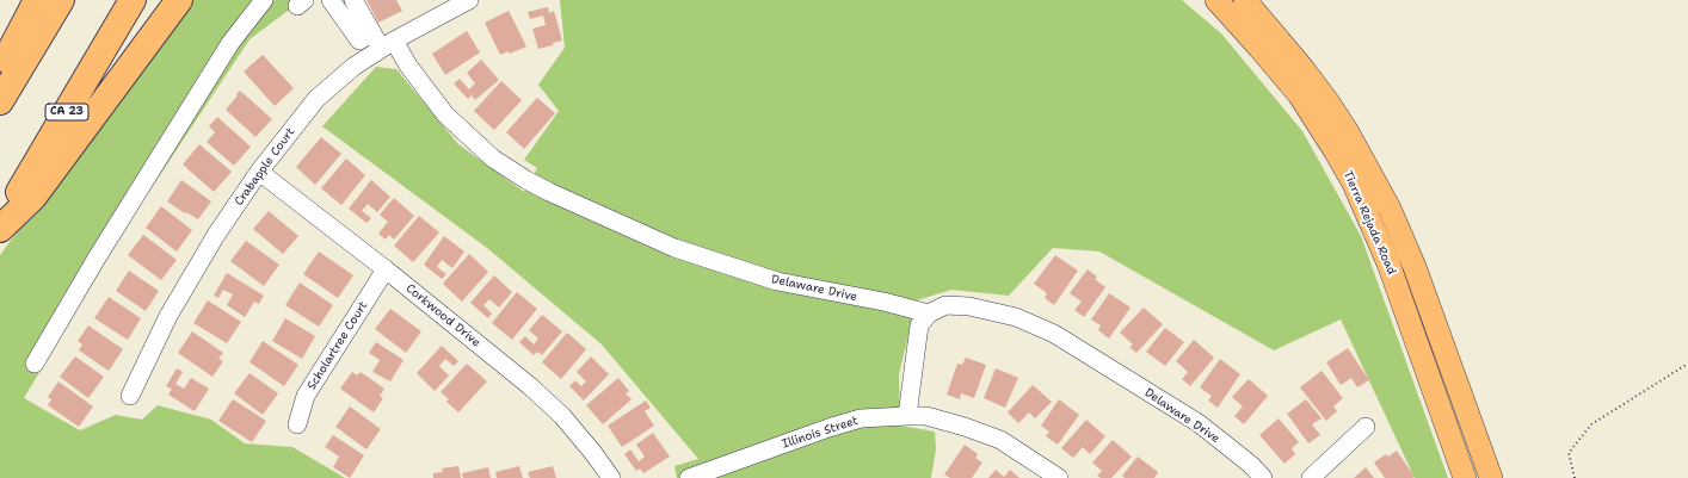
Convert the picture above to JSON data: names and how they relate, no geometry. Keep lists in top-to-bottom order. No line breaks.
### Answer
{"streets":{"highway":["CA 23"],"main road":["Tierra Rejada Road"],"street":["Crabapple Court","Delaware Drive","Corkwood Drive","Scholartree Court","Illinois Street"]},"crossings":[["Crabapple Court","Delaware Drive"],["Crabapple Court","Corkwood Drive"],["Corkwood Drive","Scholartree Court"]]}
